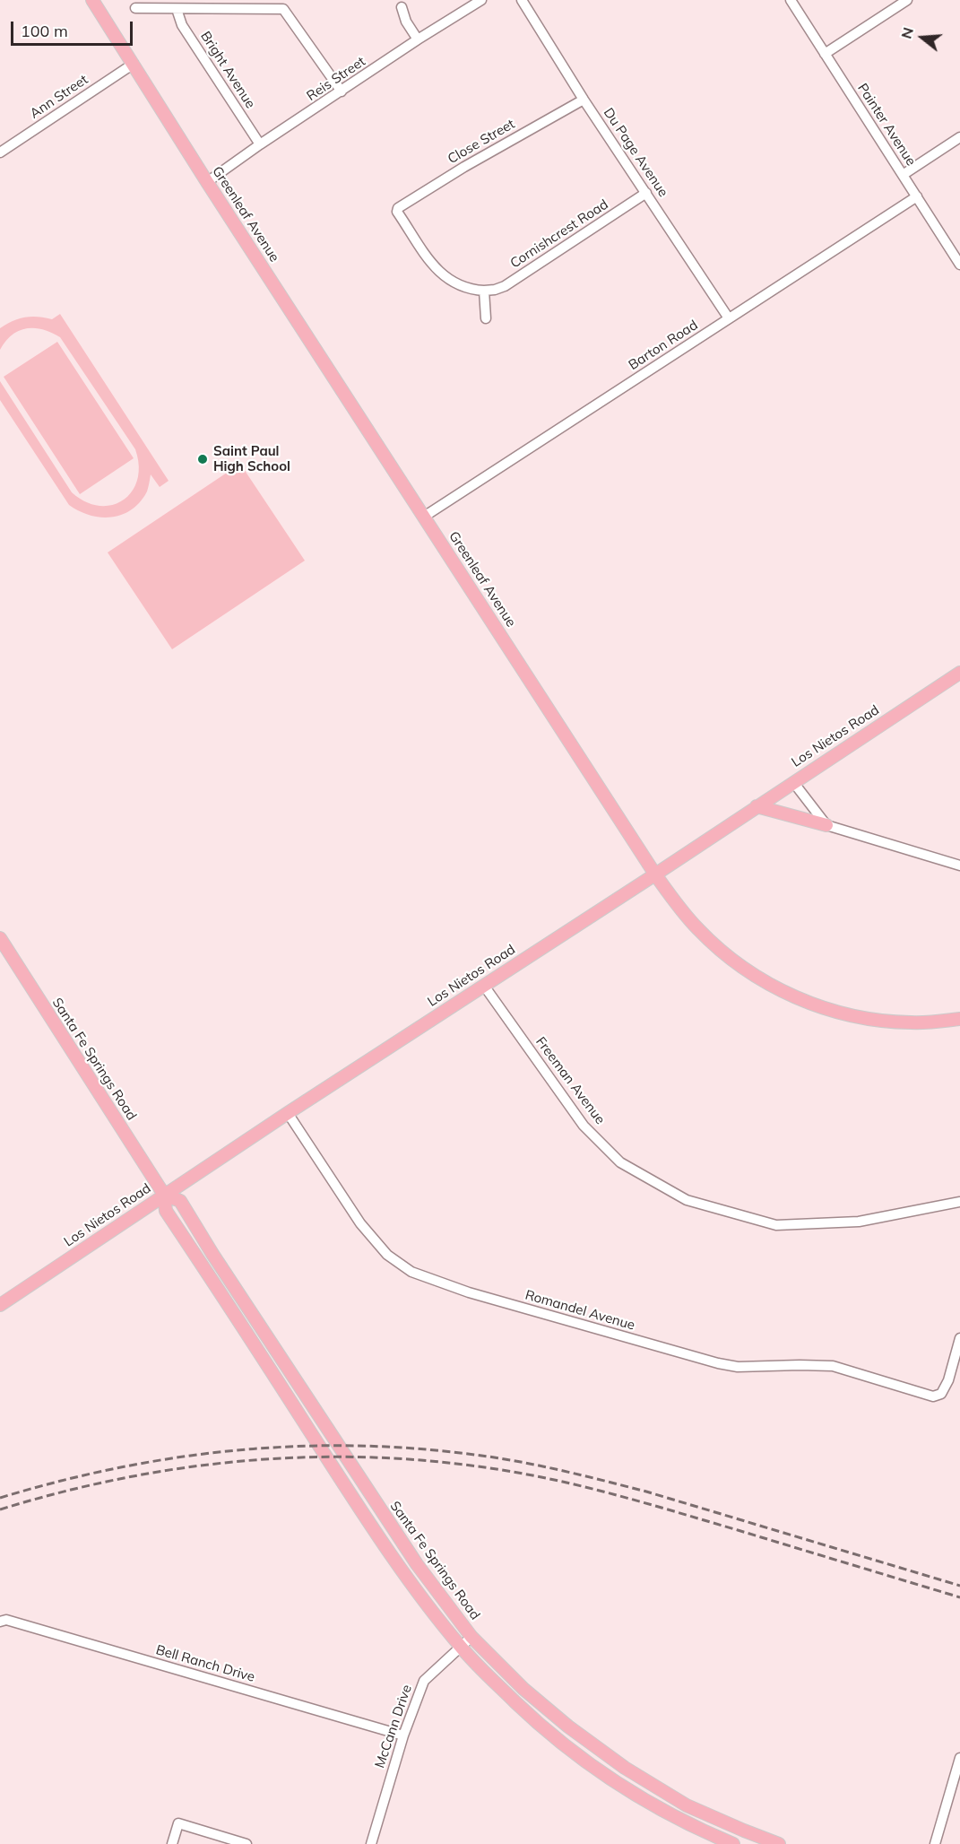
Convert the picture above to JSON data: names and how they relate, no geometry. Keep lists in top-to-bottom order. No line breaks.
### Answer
{"streets":{"main road":["Greenleaf Avenue","Los Nietos Road","Santa Fe Springs Road"],"street":["Bright Avenue","Reis Street","Ann Street","Painter Avenue","Close Street","Du Page Avenue","Cornishcrest Road","Barton Road","Freeman Avenue","Romandel Avenue","Bell Ranch Drive","McCann Drive"]},"crossings":[["Bright Avenue","Reis Street"],["Reis Street","Greenleaf Avenue"],["Ann Street","Greenleaf Avenue"],["Painter Avenue","Barton Road"],["Close Street","Du Page Avenue"],["Close Street","Cornishcrest Road"],["Du Page Avenue","Cornishcrest Road"],["Du Page Avenue","Barton Road"],["Greenleaf Avenue","Barton Road"],["Greenleaf Avenue","Los Nietos Road"],["Los Nietos Road","Santa Fe Springs Road"],["Los Nietos Road","Freeman Avenue"],["Los Nietos Road","Romandel Avenue"],["Santa Fe Springs Road","McCann Drive"],["Bell Ranch Drive","McCann Drive"]],"places":["Saint Paul High School"],"scale_bar":"100 m","north":"left"}
